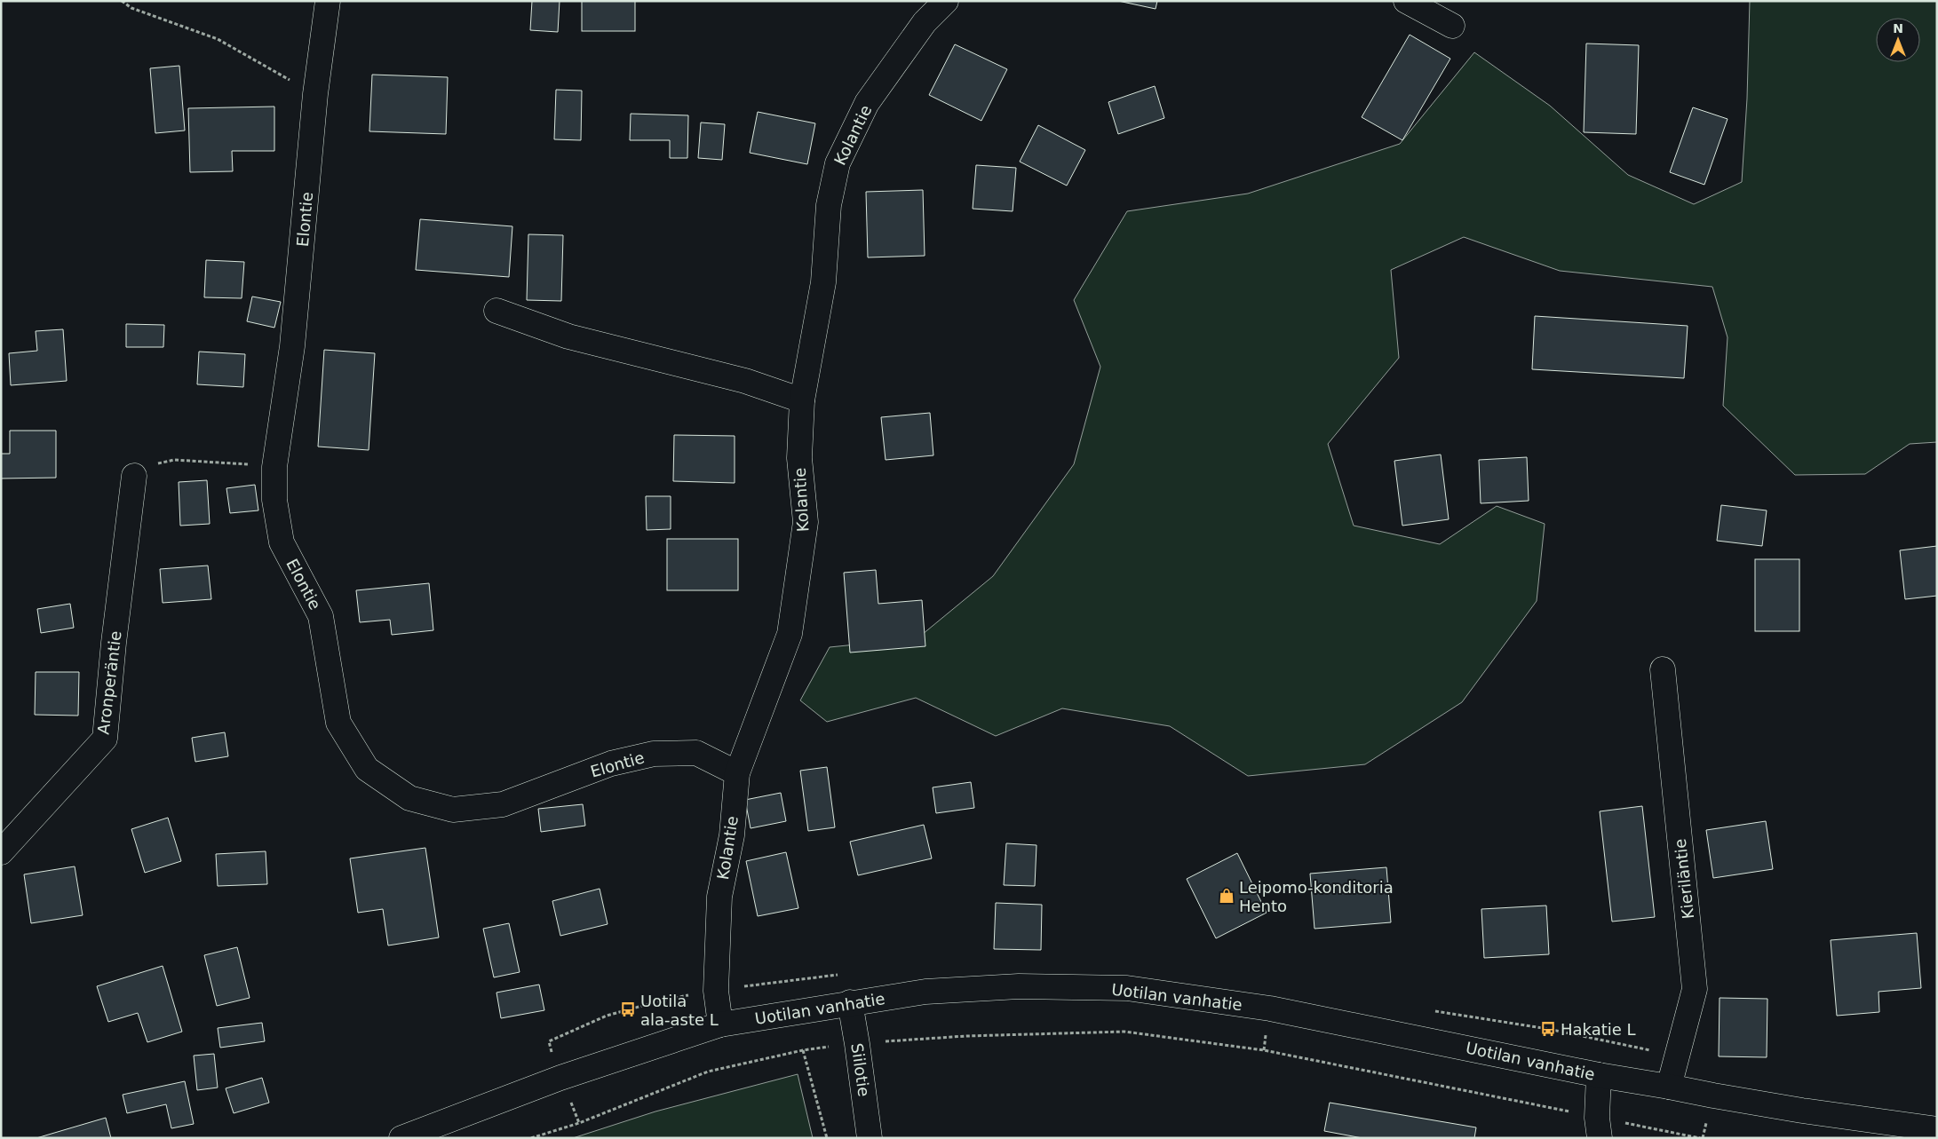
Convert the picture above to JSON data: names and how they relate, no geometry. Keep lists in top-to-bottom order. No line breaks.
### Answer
{"streets":{"street":["Kolantie","Elontie","Aronperäntie","Kieriläntie","Uotilan vanhatie","Siilotie"]},"crossings":[["Kolantie","Elontie"],["Kolantie","Uotilan vanhatie"],["Kieriläntie","Uotilan vanhatie"],["Uotilan vanhatie","Siilotie"]],"places":{"shop":["Leipomo-konditoria Hento"],"bus stop":["Uotila ala-aste L","Hakatie L"]},"north":"top"}
